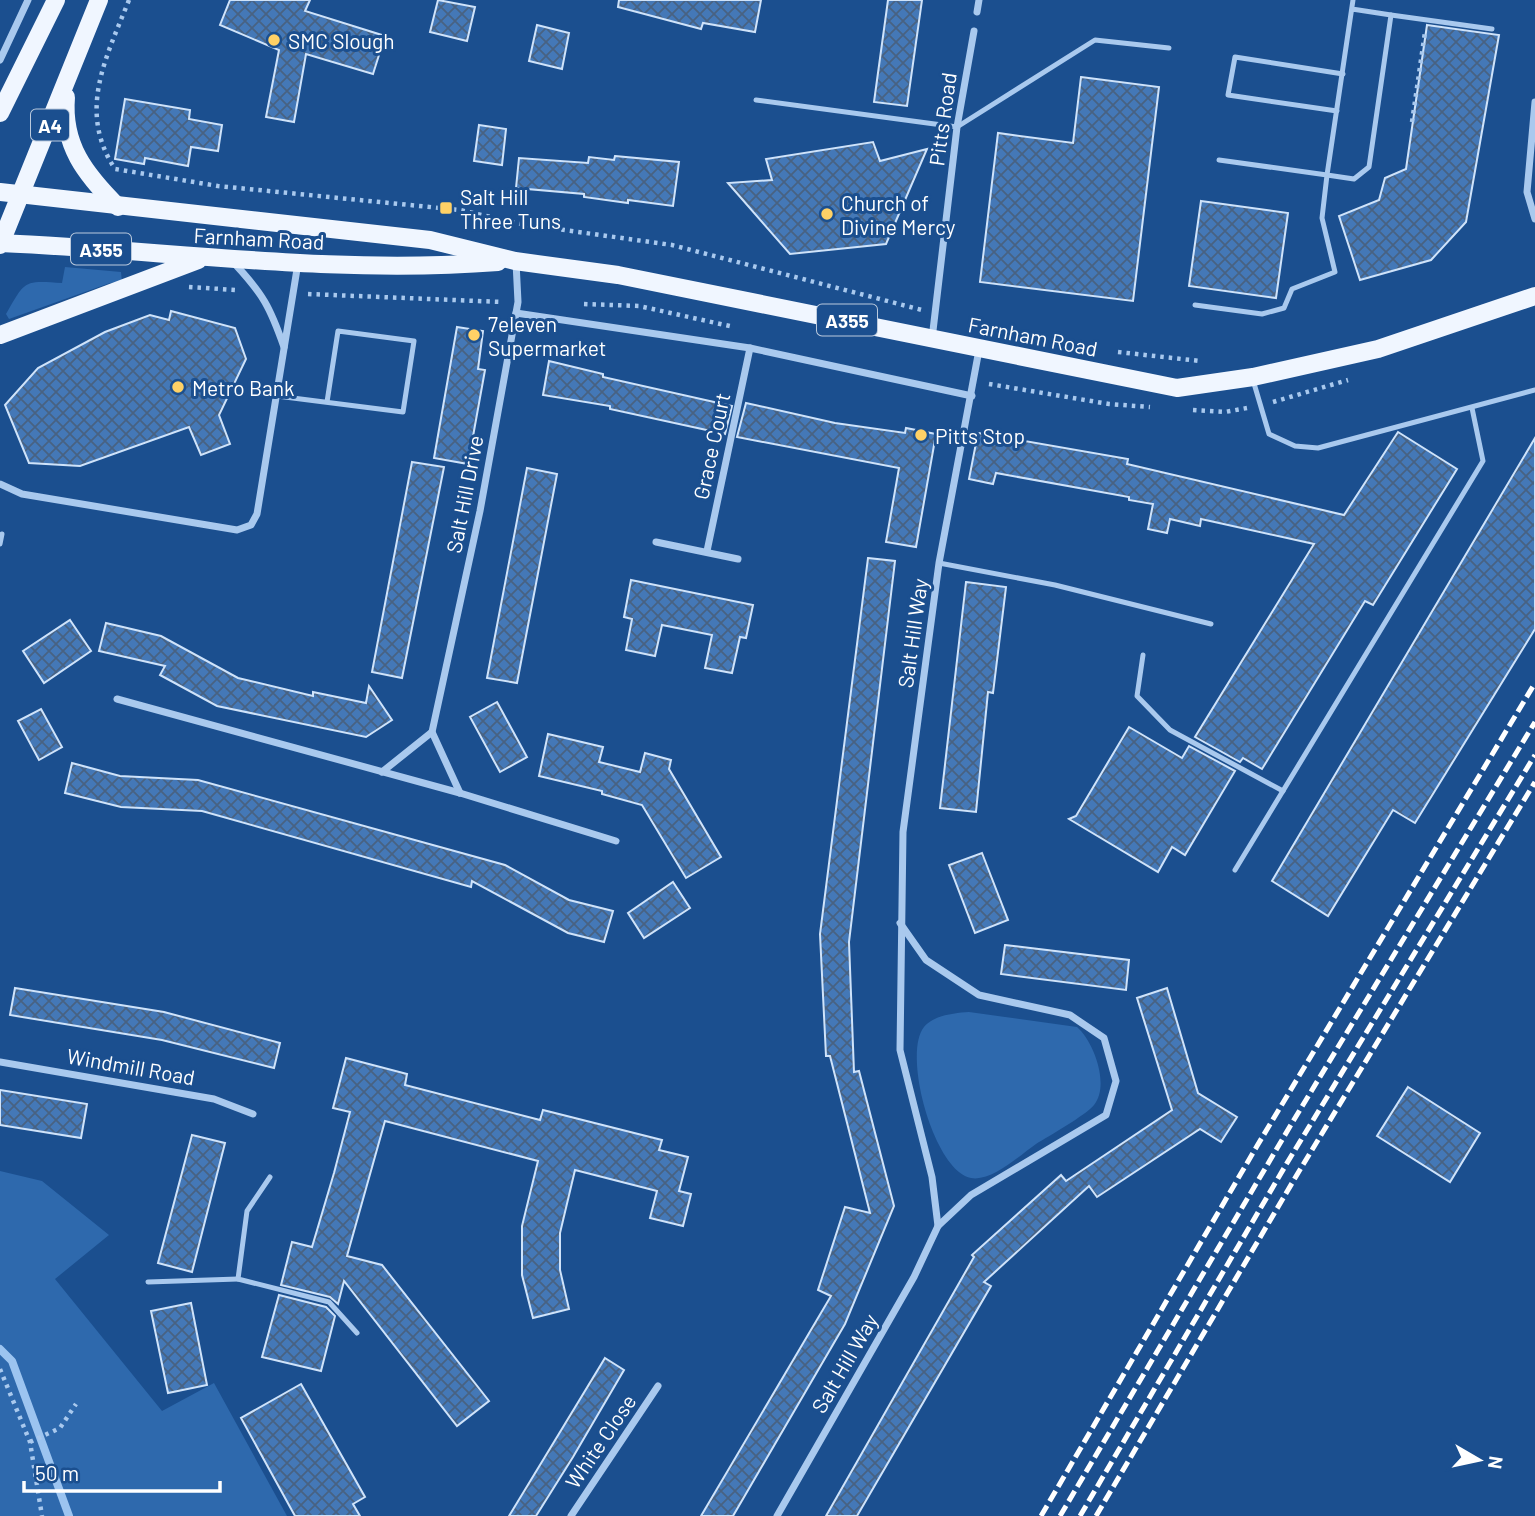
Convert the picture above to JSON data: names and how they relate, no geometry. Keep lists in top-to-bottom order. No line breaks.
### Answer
{"streets":{"main road":["A4","Farnham Road","A355"],"street":["Pitts Road","Grace Court","Salt Hill Drive","Salt Hill Way","Windmill Road","White Close"]},"crossings":[["Pitts Road","Farnham Road"],["A4","Farnham Road"],["A4","A355"],["Farnham Road","A355"],["Farnham Road","Salt Hill Drive"],["Farnham Road","Salt Hill Way"]],"places":{"other":["SMC Slough","Church of Divine Mercy","7eleven Supermarket","Metro Bank","Pitts Stop"],"transit":["Salt Hill Three Tuns"]},"scale_bar":"50 m","north":"right"}
